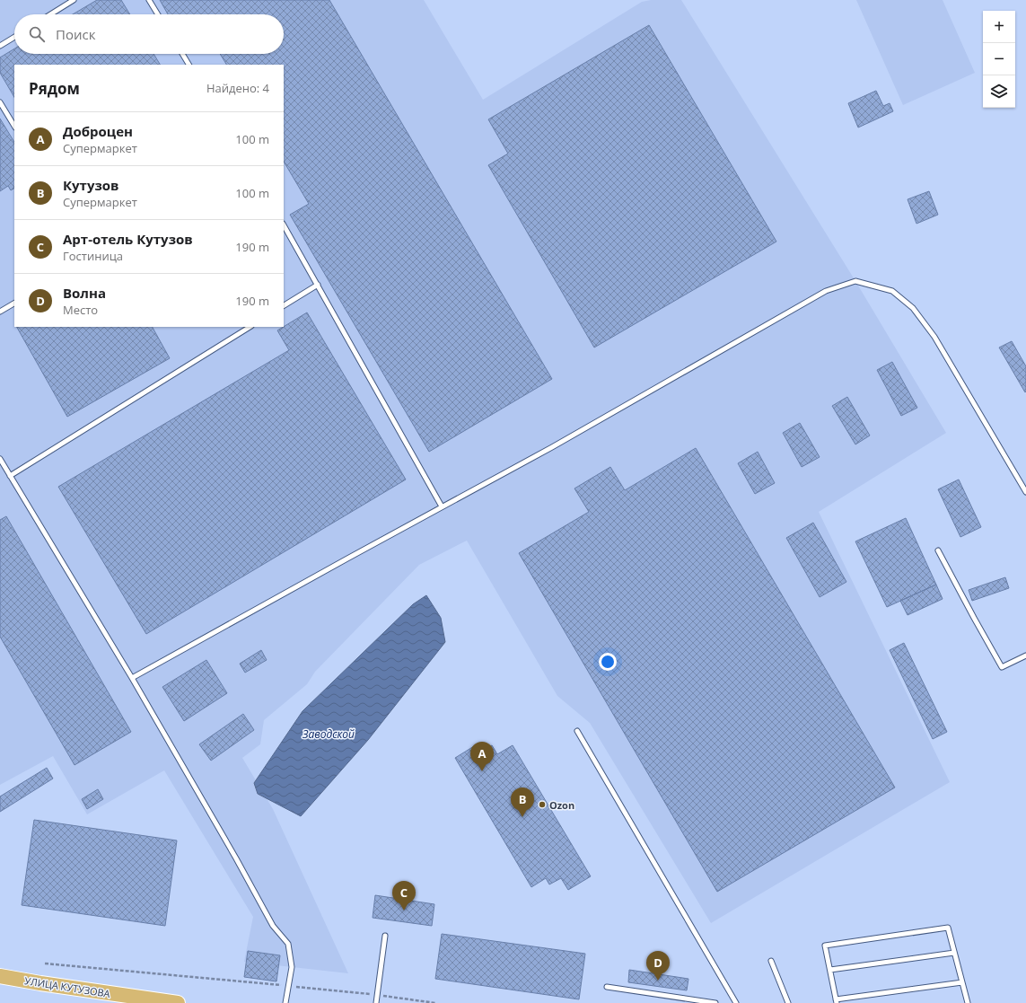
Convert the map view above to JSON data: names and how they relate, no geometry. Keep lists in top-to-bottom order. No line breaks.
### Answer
{"streets":{"main road":["УЛИЦА КУТУЗОВА"]},"water":["Заводской"],"places":["Ozon"],"page":{"map_buttons":["+","−"],"search":"Поиск","heading":["Рядом","Найдено: 4"],"list":[{"mark":"A","name":"Доброцен","note":"Супермаркет","value":"100 m"},{"mark":"B","name":"Кутузов","note":"Супермаркет","value":"100 m"},{"mark":"C","name":"Арт-отель Кутузов","note":"Гостиница","value":"190 m"},{"mark":"D","name":"Волна","note":"Место","value":"190 m"}],"pins":["A","B","C","D"]}}
